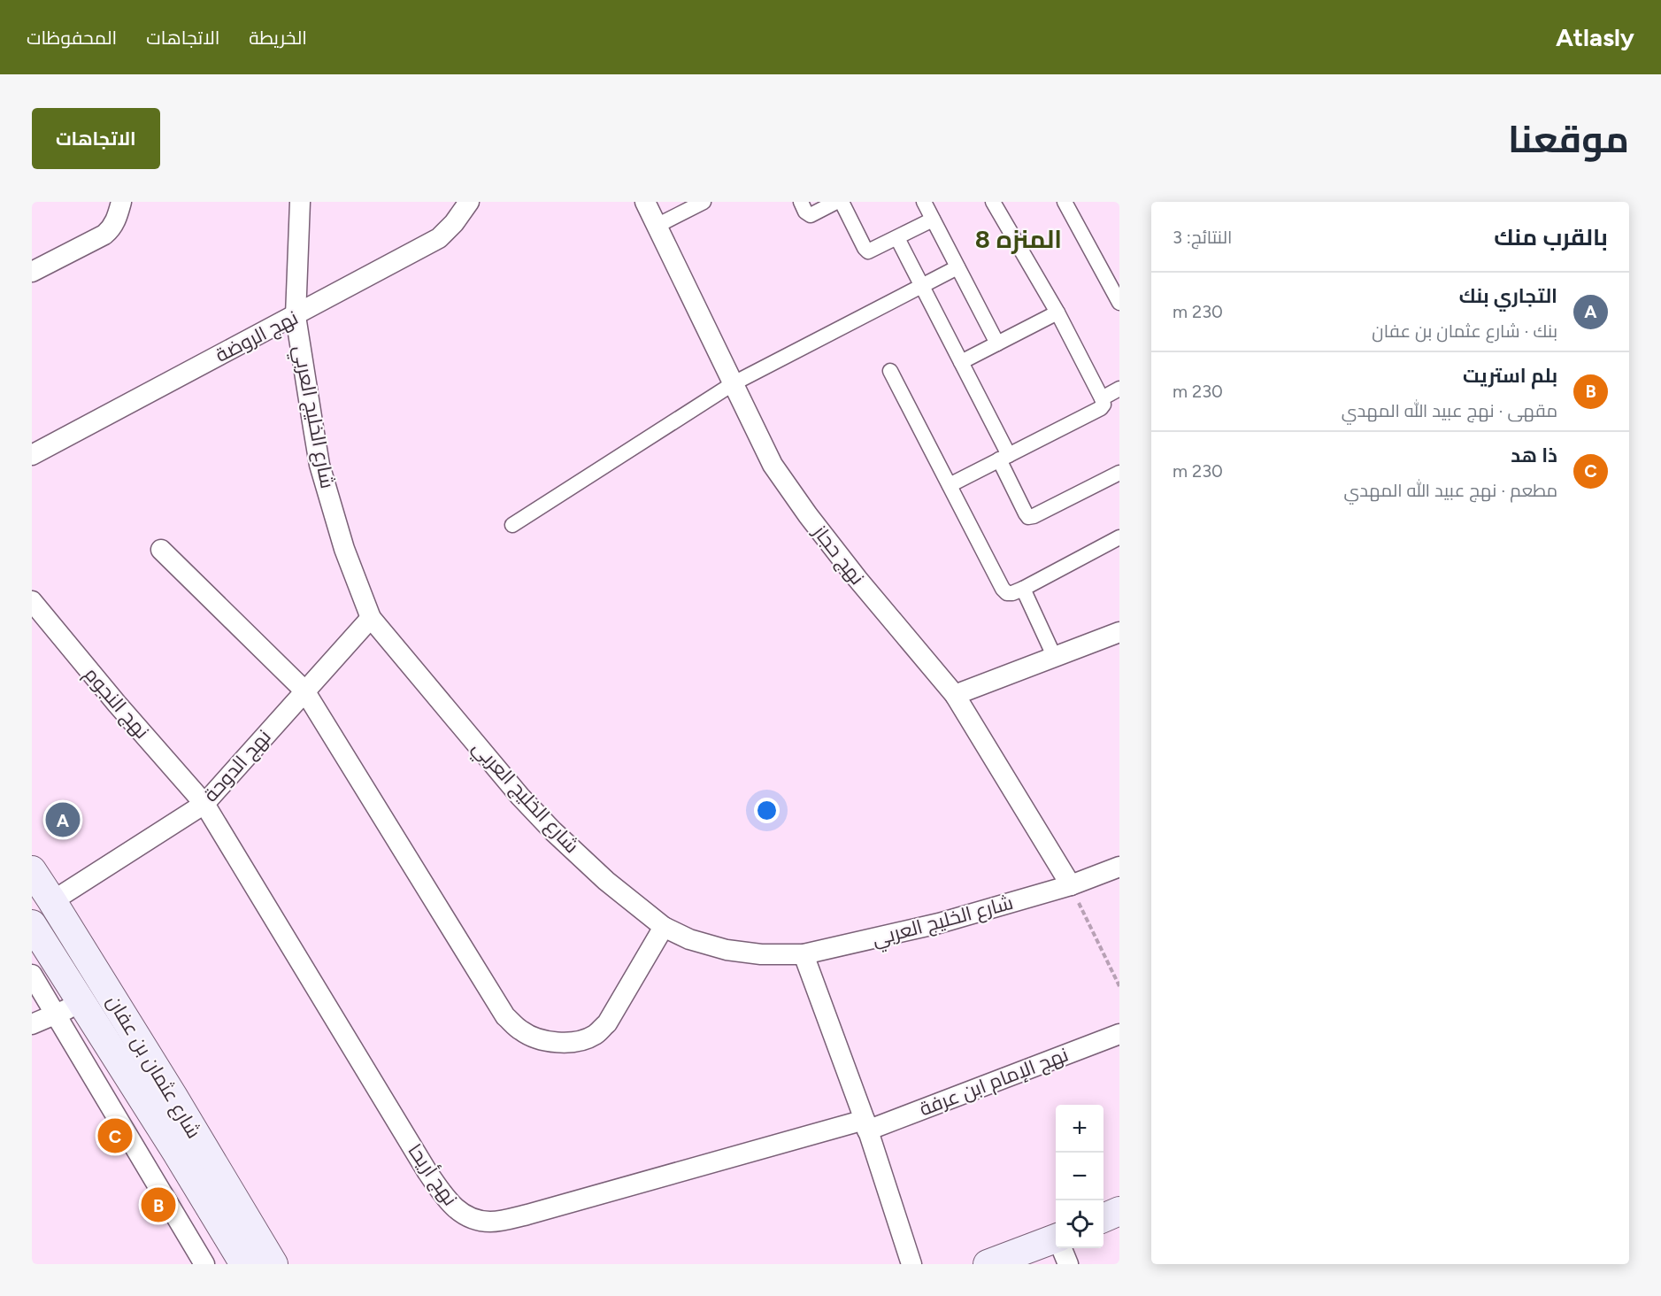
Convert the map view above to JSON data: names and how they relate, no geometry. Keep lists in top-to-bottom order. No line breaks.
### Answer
{"streets":{"main road":["شارع عثمان بن عفان"],"street":["نهج الروضة","شارع الخليج العربي","نهج حجاز","نهج النجوم","نهج الدوحة","نهج الإمام ابن عرفة","نهج أريحا"]},"crossings":[["نهج الروضة","شارع الخليج العربي"],["شارع الخليج العربي","نهج حجاز"],["شارع الخليج العربي","نهج الدوحة"],["نهج النجوم","نهج الدوحة"],["نهج النجوم","نهج أريحا"],["نهج الدوحة","شارع عثمان بن عفان"],["نهج الدوحة","نهج أريحا"],["نهج الإمام ابن عرفة","نهج أريحا"]],"districts":["المنزه 8"],"page":{"header":"Atlasly","nav":["الخريطة","الاتجاهات","المحفوظات"],"title":"موقعنا","buttons":"الاتجاهات","heading":["بالقرب منك","النتائج: 3"],"list":[{"mark":"A","name":"التجاري بنك","note":"بنك · شارع عثمان بن عفان","value":"230 m"},{"mark":"B","name":"بلم استريت","note":"مقهى · نهج عبيد الله المهدي","value":"230 m"},{"mark":"C","name":"ذا هد","note":"مطعم · نهج عبيد الله المهدي","value":"230 m"}],"pins":["A","C","B"],"map_buttons":["+","−"]}}
